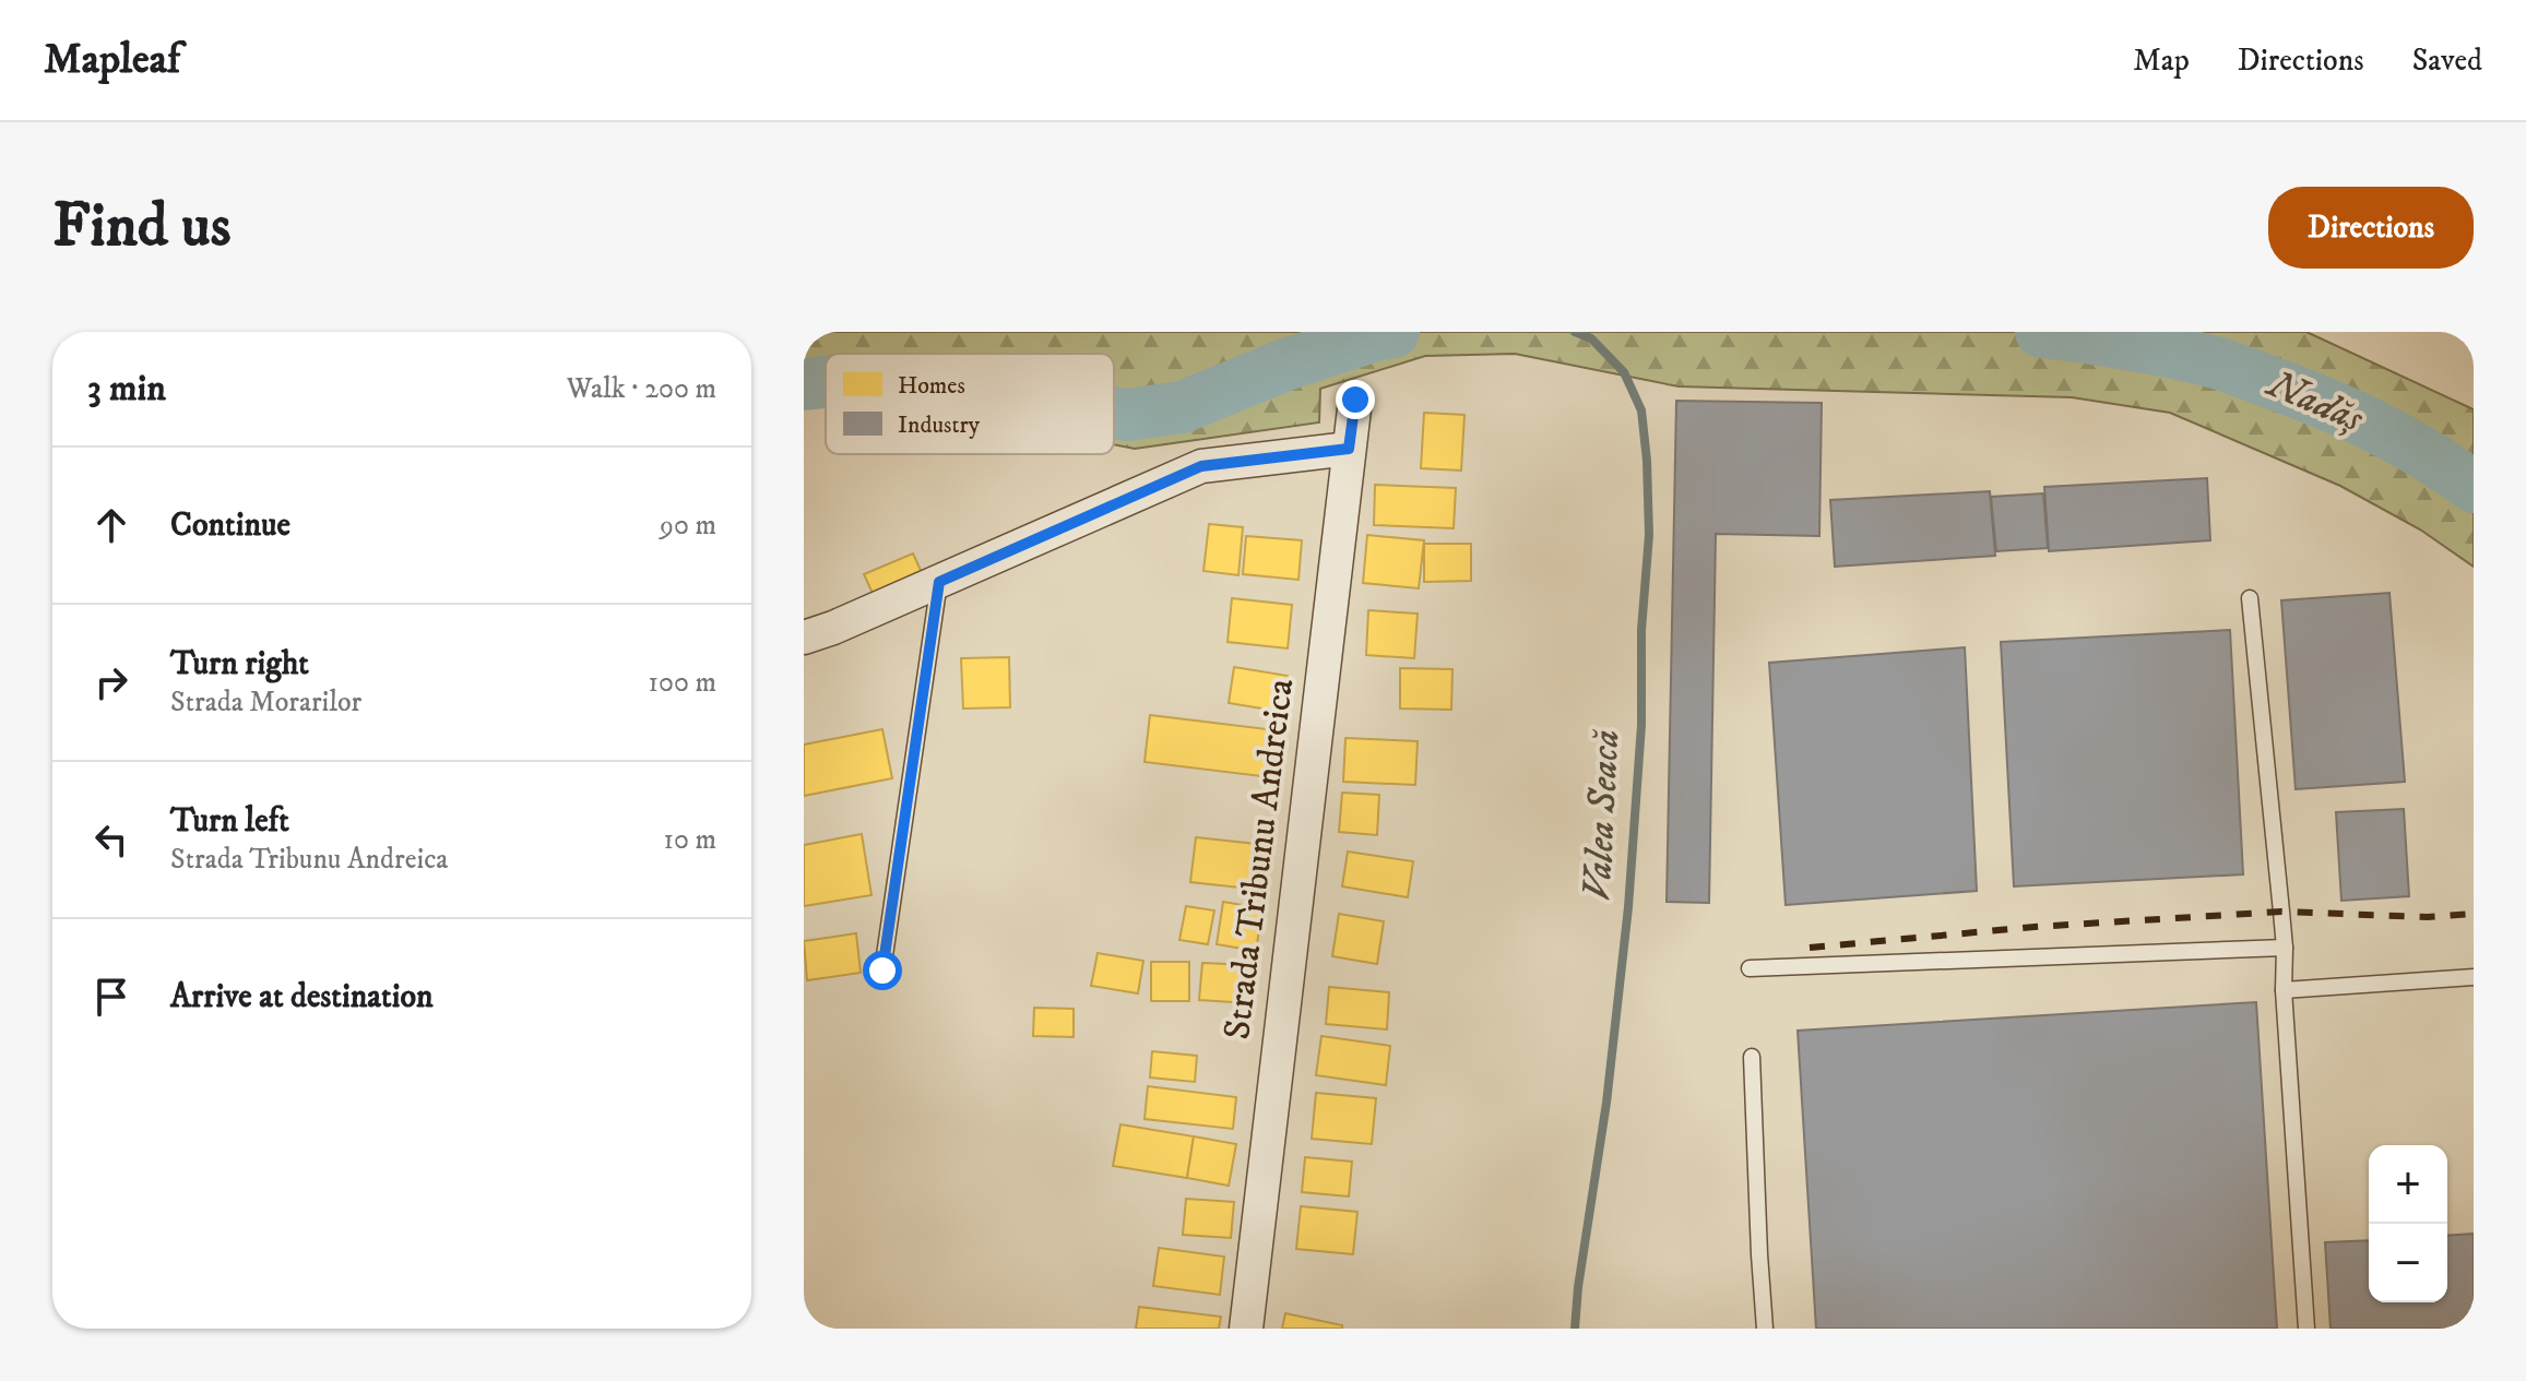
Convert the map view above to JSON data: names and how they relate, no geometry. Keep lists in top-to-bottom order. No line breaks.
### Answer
{"streets":{"street":["Strada Tribunu Andreica"]},"water":["Nadăș","Valea Seacă"],"legend":["Homes","Industry"],"page":{"header":"Mapleaf","nav":["Map","Directions","Saved"],"buttons":"Directions","title":"Find us","heading":["3 min","Walk · 200 m"],"list":[["Continue","90 m"],["Turn right","Strada Morarilor","100 m"],["Turn left","Strada Tribunu Andreica","10 m"],"Arrive at destination"],"map_buttons":["+","−"]}}
